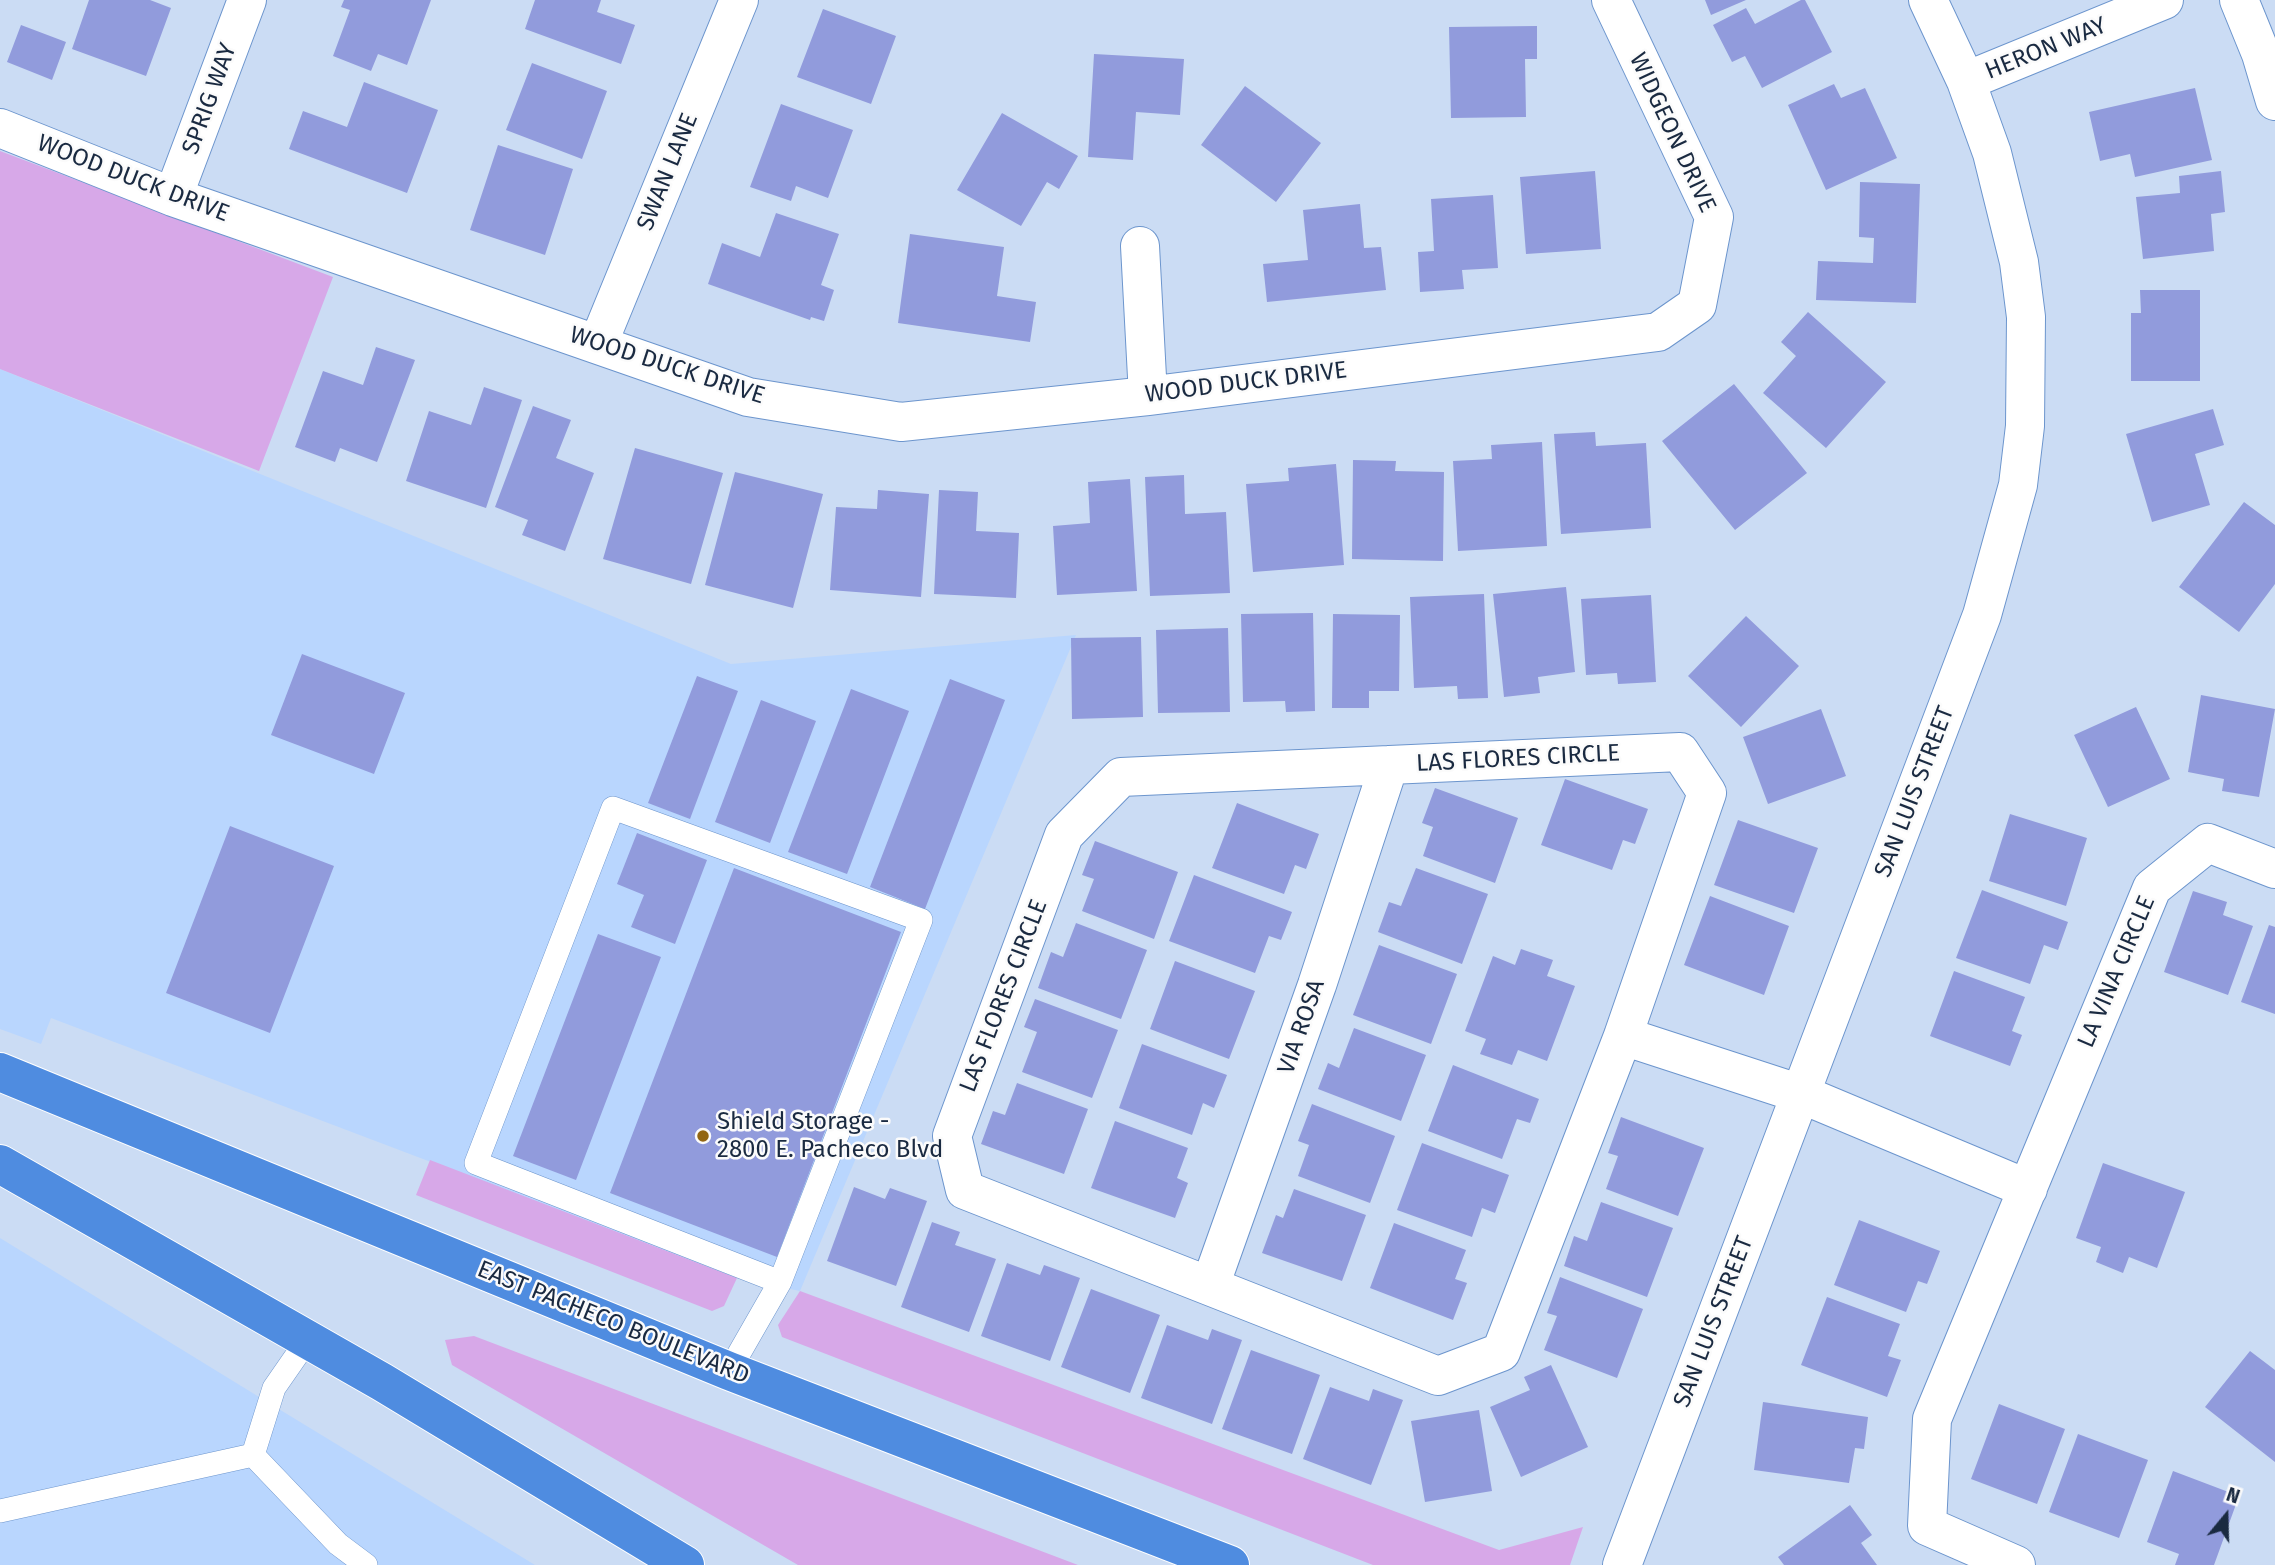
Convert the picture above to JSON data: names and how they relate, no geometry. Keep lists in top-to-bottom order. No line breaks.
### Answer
{"streets":{"highway":["EAST PACHECO BOULEVARD"],"street":["HERON WAY","SPRIG WAY","WIDGEON DRIVE","SWAN LANE","WOOD DUCK DRIVE","LAS FLORES CIRCLE","SAN LUIS STREET","LA VINA CIRCLE","VIA ROSA"]},"crossings":[["HERON WAY","SAN LUIS STREET"],["SPRIG WAY","WOOD DUCK DRIVE"],["WIDGEON DRIVE","WOOD DUCK DRIVE"],["SWAN LANE","WOOD DUCK DRIVE"],["LAS FLORES CIRCLE","VIA ROSA"]],"places":["Shield Storage - 2800 E. Pacheco Blvd"],"north":"top"}
